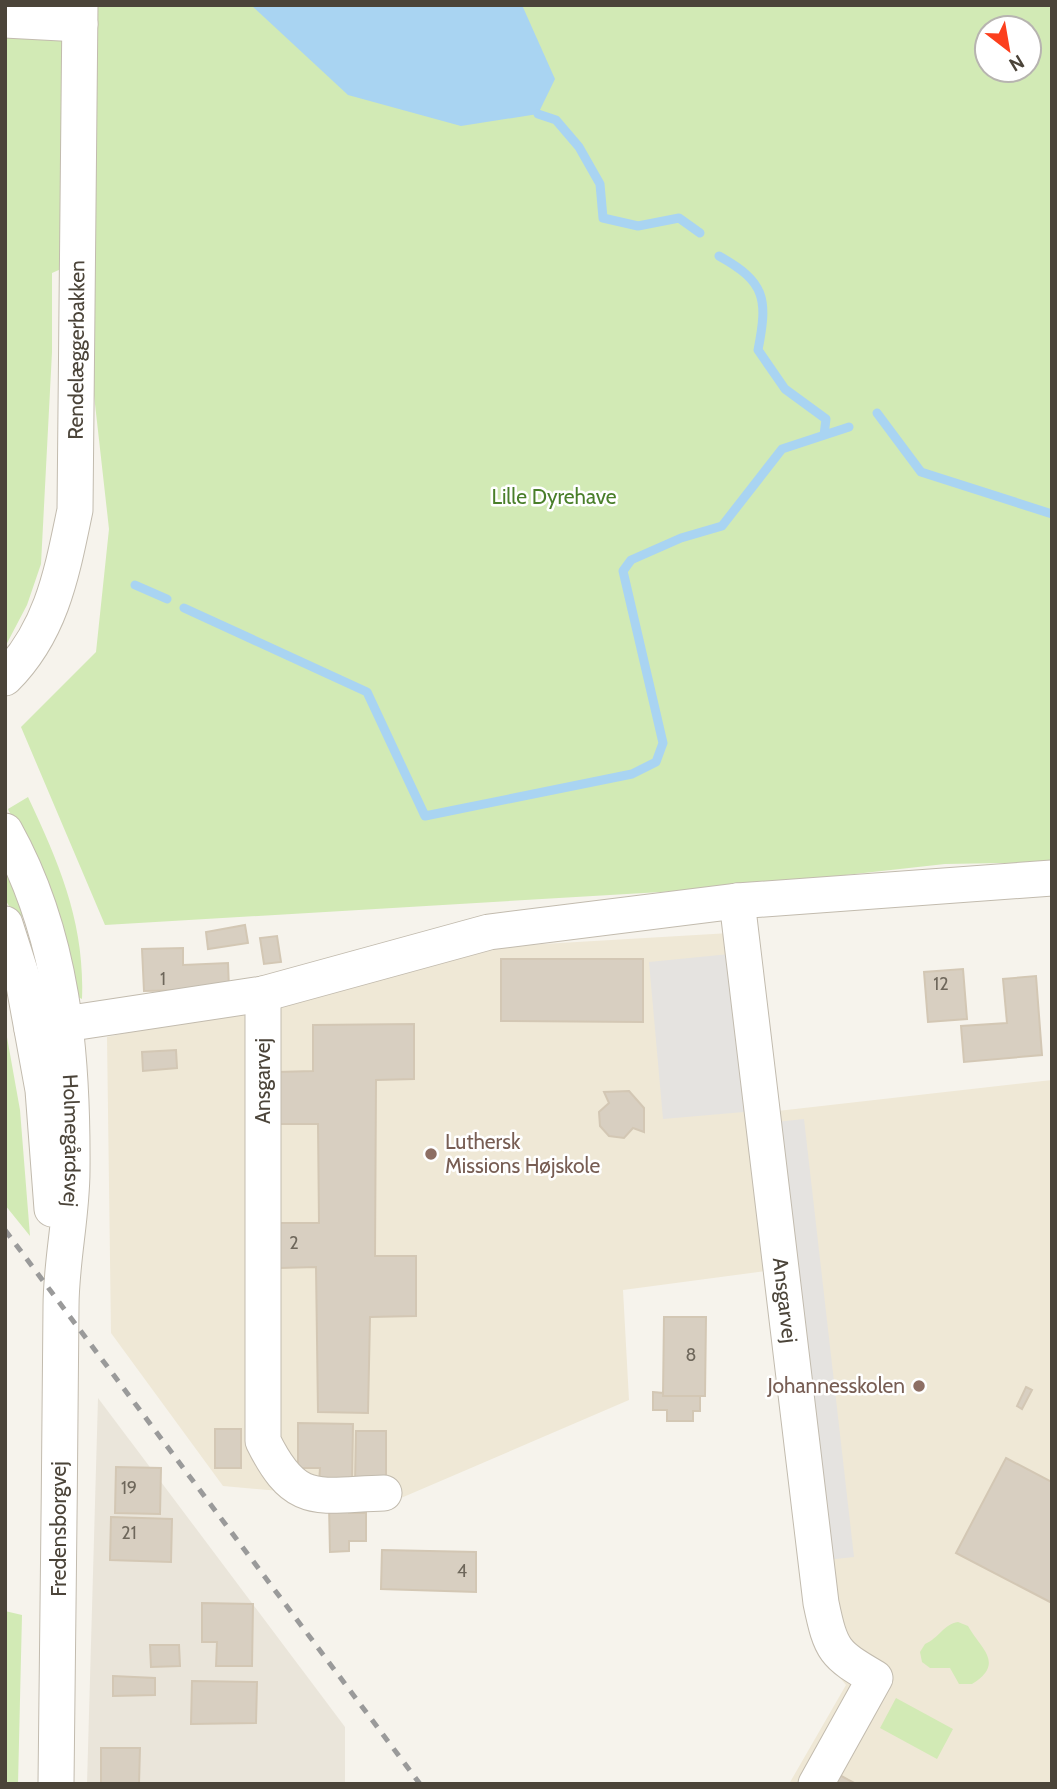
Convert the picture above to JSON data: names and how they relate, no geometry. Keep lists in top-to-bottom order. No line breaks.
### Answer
{"streets":{"street":["Rendelæggerbakken","Ansgarvej","Holmegårdsvej","Fredensborgvej"]},"crossings":[["Holmegårdsvej","Fredensborgvej"]],"parks":["Lille Dyrehave"],"places":["Luthersk Missions Højskole","Johannesskolen"],"house_numbers":["1","12","2","8","19","21","4"],"north":"bottom right"}
